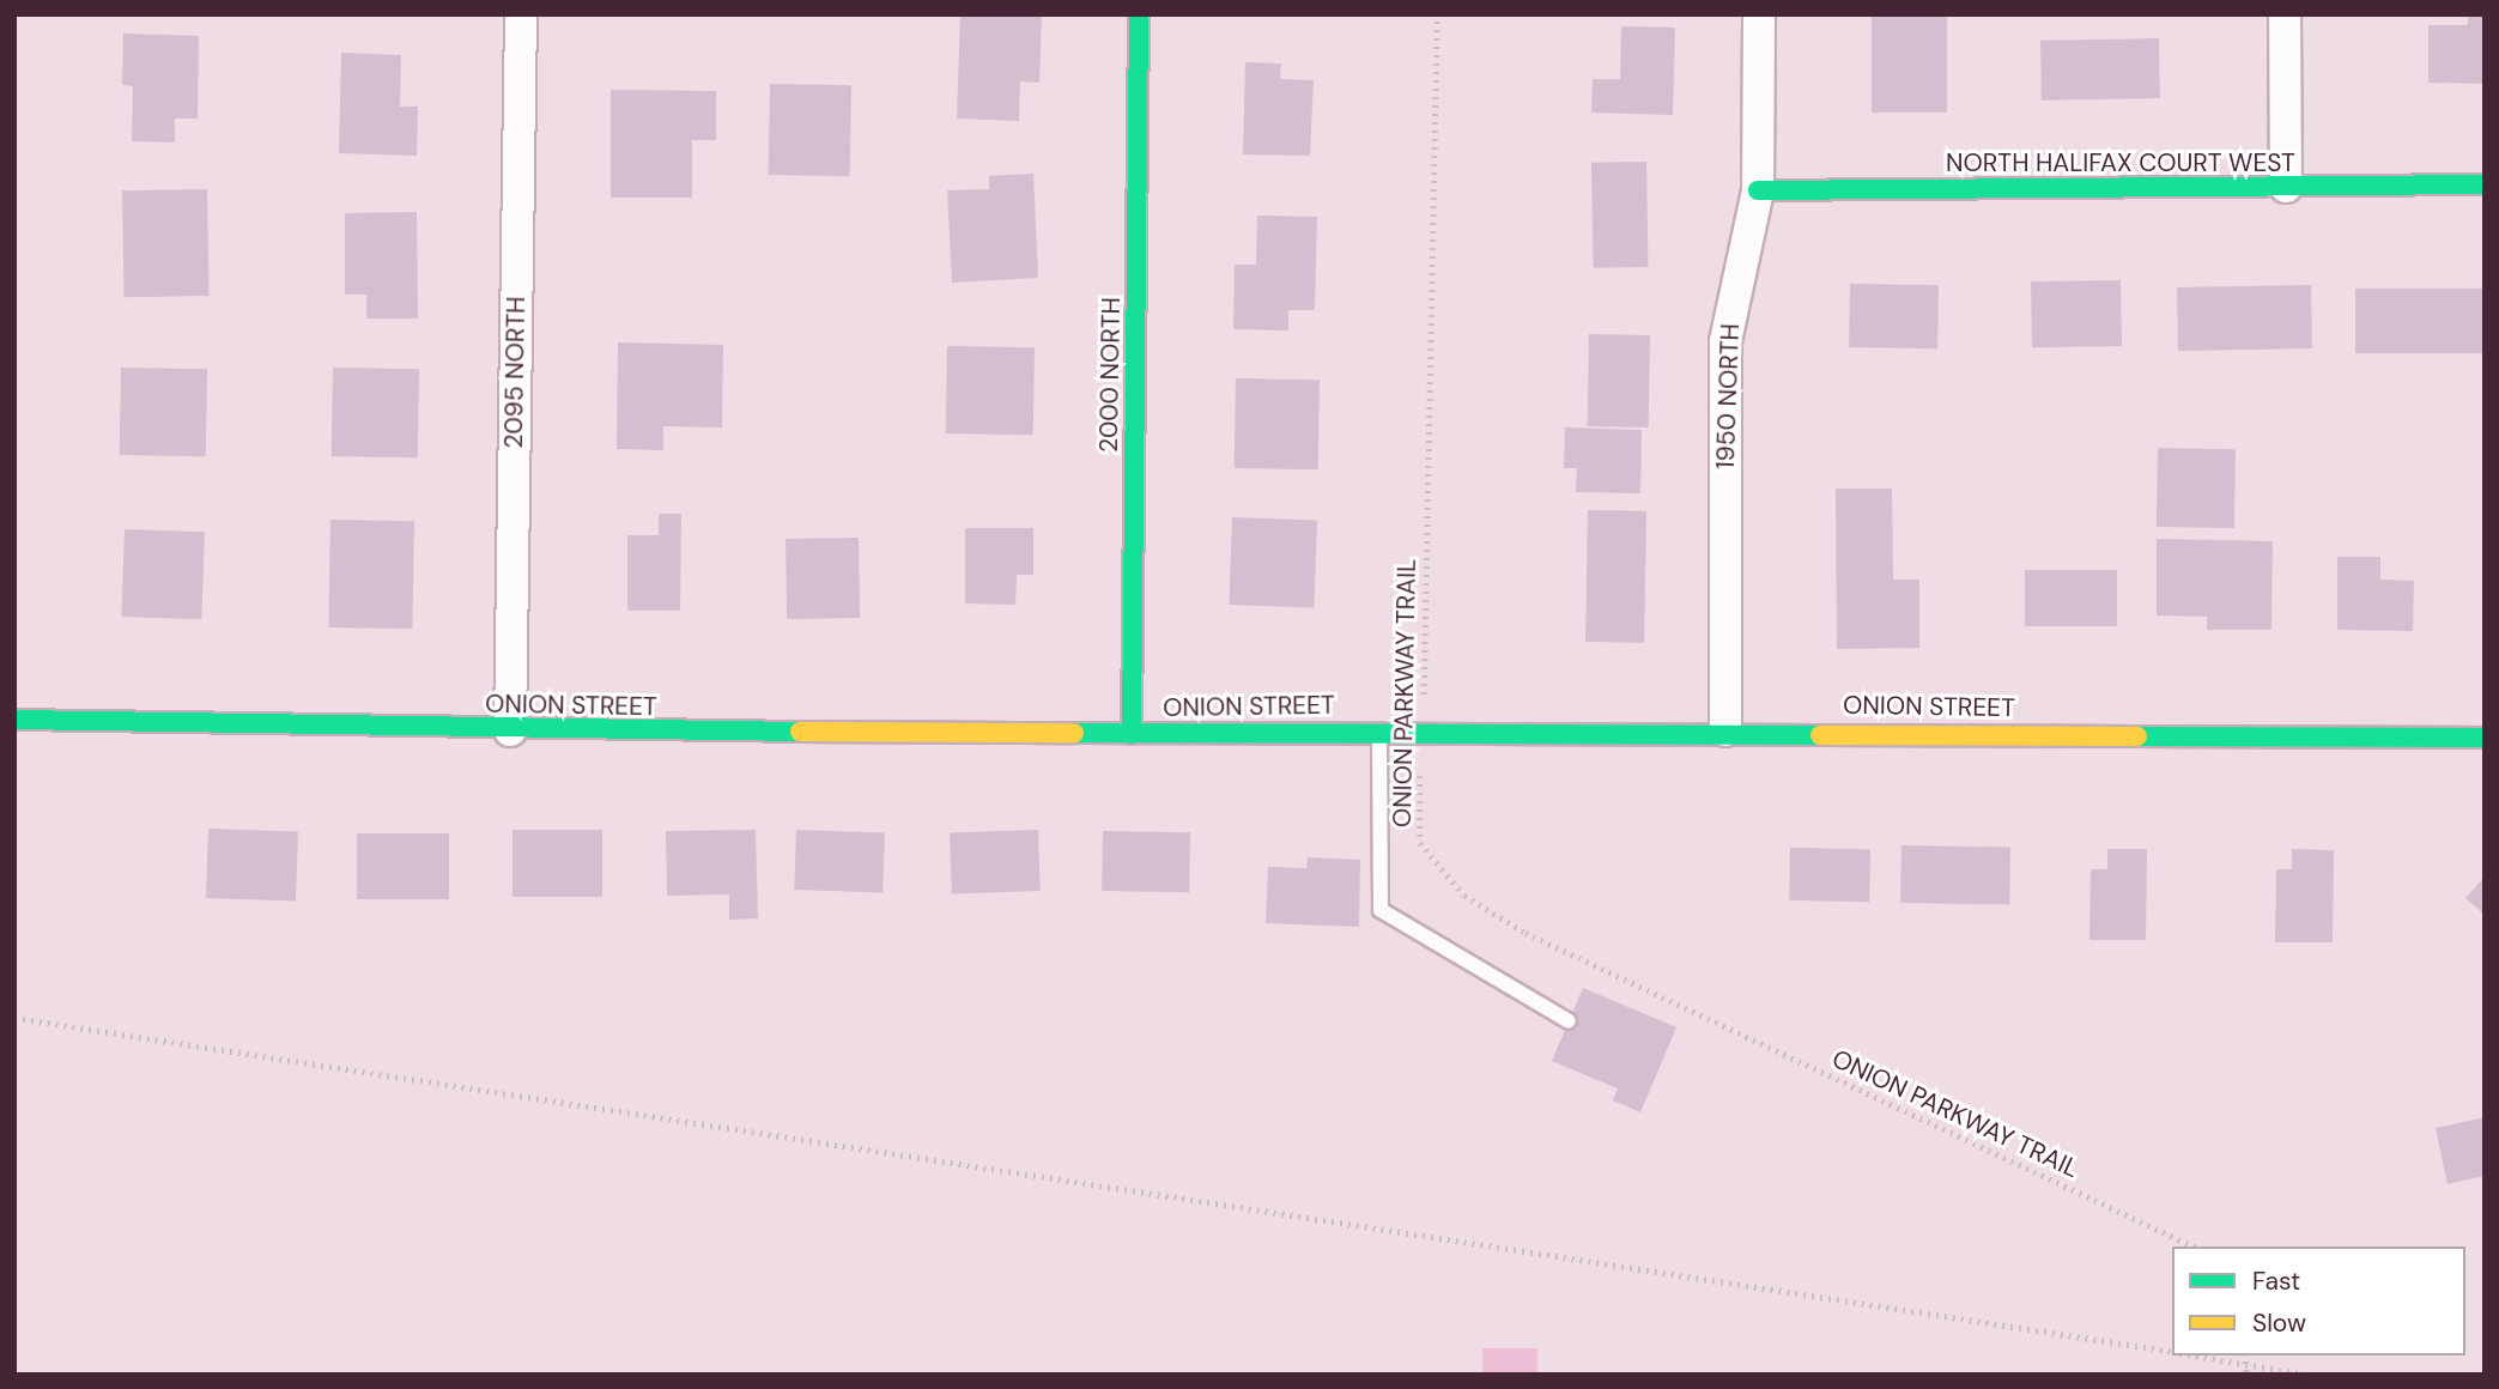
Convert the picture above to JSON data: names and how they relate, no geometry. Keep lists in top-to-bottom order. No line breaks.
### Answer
{"streets":{"street":["NORTH HALIFAX COURT WEST","2095 NORTH","2000 NORTH","1950 NORTH","ONION STREET"],"path":["ONION PARKWAY TRAIL"]},"crossings":[["NORTH HALIFAX COURT WEST","1950 NORTH"],["2095 NORTH","ONION STREET"],["2000 NORTH","ONION STREET"],["1950 NORTH","ONION STREET"],["ONION PARKWAY TRAIL","ONION STREET"]],"legend":["Fast","Slow"]}
